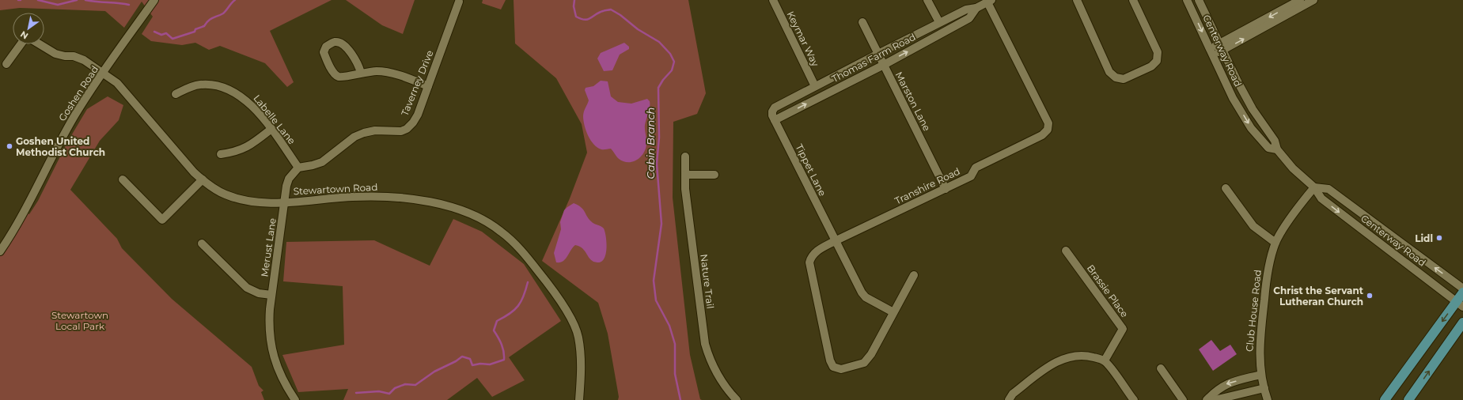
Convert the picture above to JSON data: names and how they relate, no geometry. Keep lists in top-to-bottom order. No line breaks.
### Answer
{"streets":{"street":["Keymar Way","Centerway Road","Thomas Farm Road","Taverney Drive","Goshen Road","Marston Lane","Labelle Lane","Tippet Lane","Transhire Road","Stewartown Road","Merust Lane","Nature Trail","Brassie Place","Club House Road"]},"crossings":[["Keymar Way","Thomas Farm Road"],["Centerway Road","Club House Road"],["Thomas Farm Road","Marston Lane"],["Thomas Farm Road","Tippet Lane"],["Thomas Farm Road","Transhire Road"],["Taverney Drive","Labelle Lane"],["Goshen Road","Stewartown Road"],["Marston Lane","Transhire Road"],["Tippet Lane","Transhire Road"],["Stewartown Road","Merust Lane"]],"water":["Cabin Branch"],"parks":["Stewartown Local Park"],"places":["Goshen United Methodist Church","Lidl","Christ the Servant Lutheran Church"],"north":"bottom left"}
